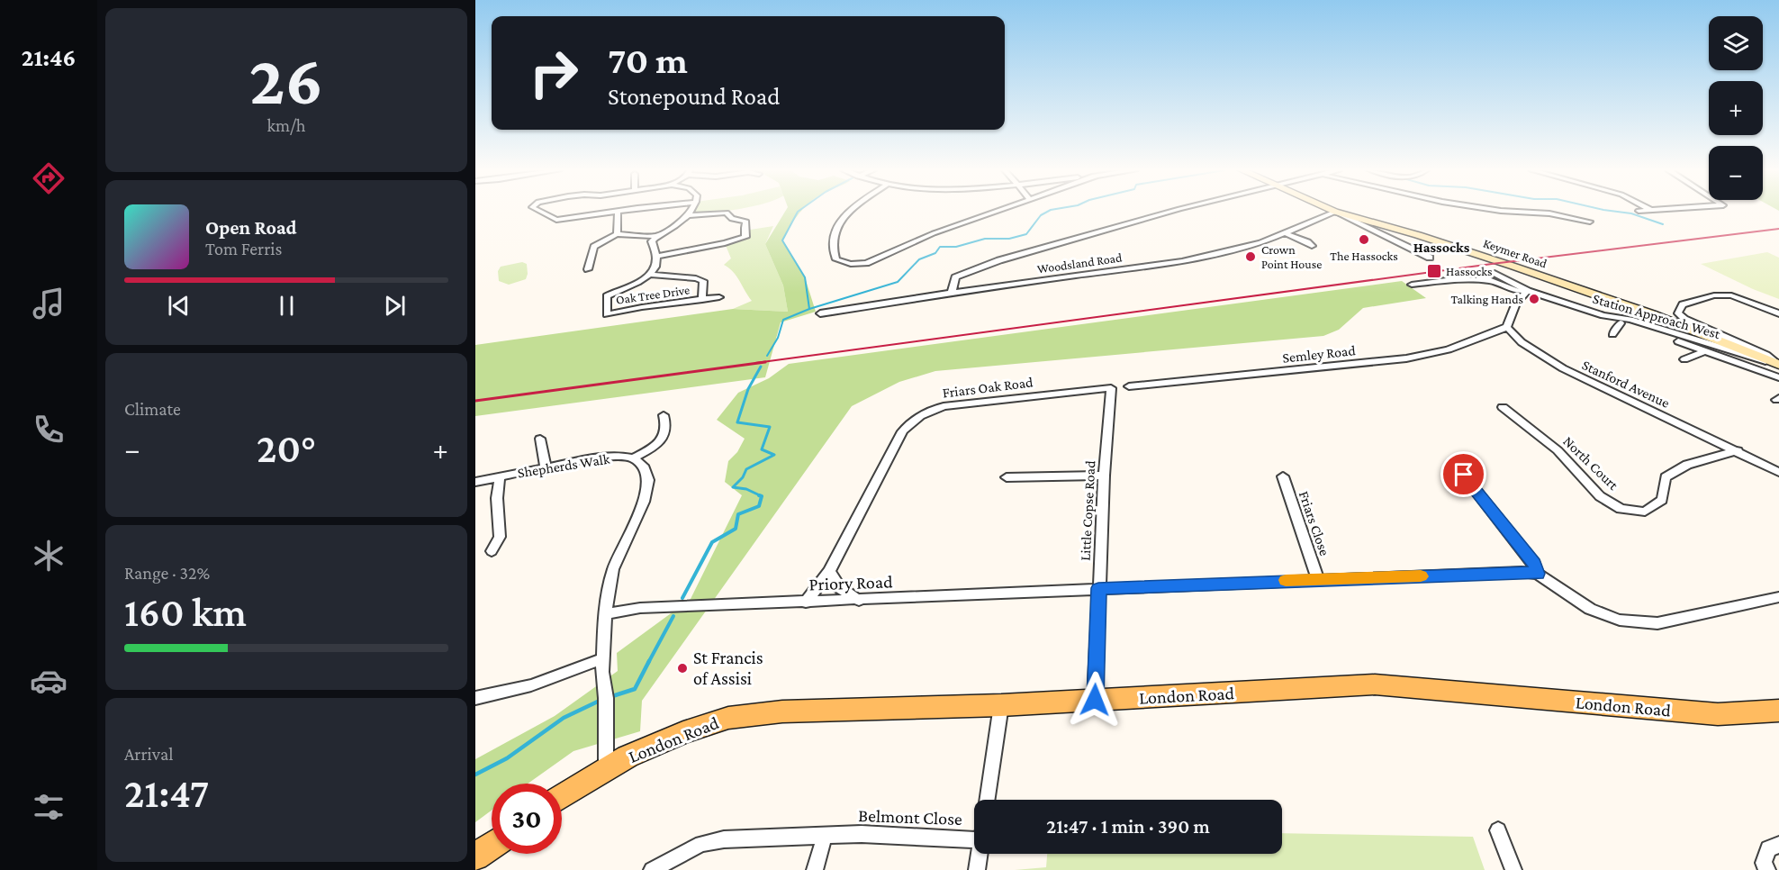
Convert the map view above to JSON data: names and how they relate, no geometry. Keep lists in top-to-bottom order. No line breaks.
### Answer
{"streets":{"main road":["Keymer Road","London Road"],"street":["Woodsland Road","Oak Tree Drive","Station Approach West","Semley Road","Stanford Avenue","Friars Oak Road","North Court","Shepherds Walk","Little Copse Road","Friars Close","Priory Road","Belmont Close"]},"crossings":[["Keymer Road","Woodsland Road"],["Keymer Road","Station Approach West"],["Semley Road","Stanford Avenue"],["Stanford Avenue","North Court"],["Friars Oak Road","Little Copse Road"],["Friars Oak Road","Priory Road"],["Little Copse Road","Priory Road"],["Little Copse Road","London Road"],["Friars Close","Priory Road"]],"districts":["Hassocks"],"places":{"other":["The Hassocks","Crown Point House","Talking Hands","St Francis of Assisi"],"transit":["Hassocks"]},"page":{"tabs":"21:46","tile":[["26","km/h"],"Climate",["Range · 32%","160 km"],["Arrival","21:47"]],"map_buttons":["+","−"],"turn":["70 m","Stonepound Road"],"song":["Open Road","Tom Ferris"],"heat":["−","20°","+"],"limit":"30","trip":"21:47 · 1 min · 390 m"}}
